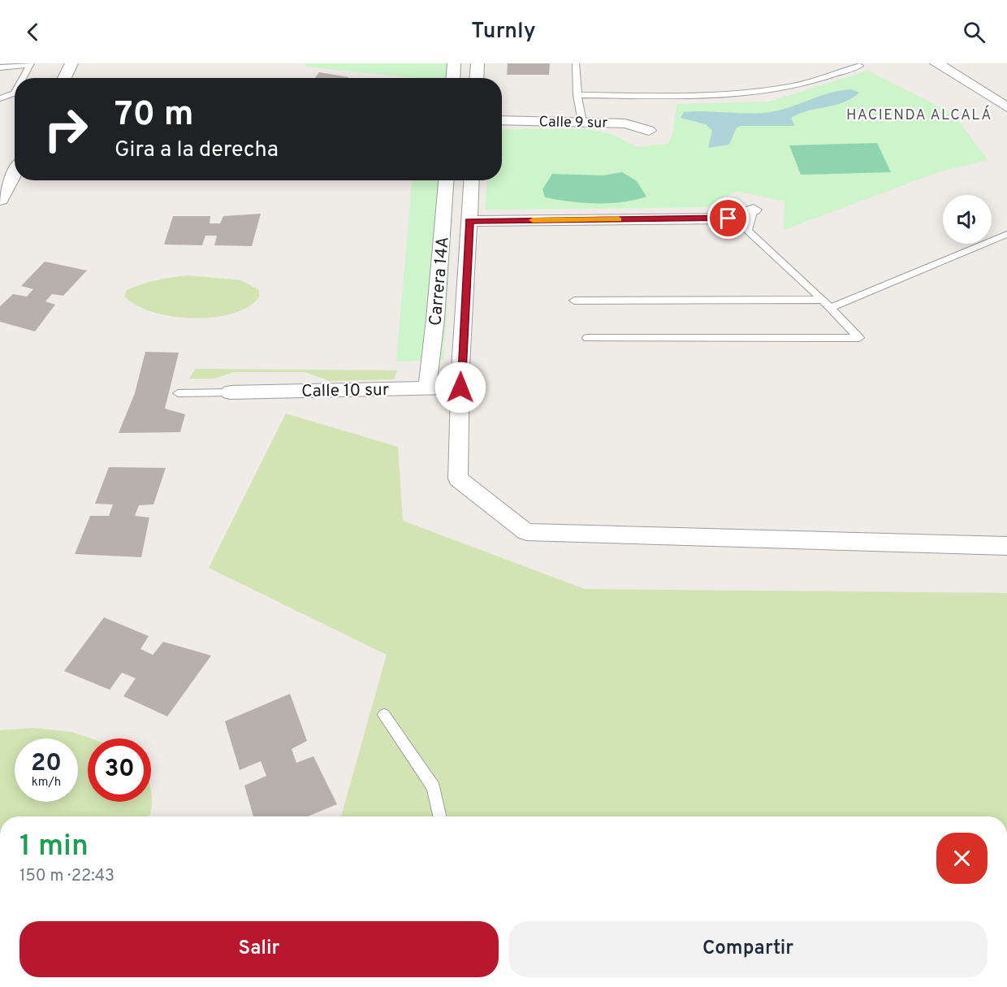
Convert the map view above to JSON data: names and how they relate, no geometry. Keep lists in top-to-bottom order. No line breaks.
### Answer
{"streets":{"street":["Calle 9 sur","Carrera 14A","Calle 10 sur"]},"crossings":[["Carrera 14A","Calle 10 sur"]],"districts":["HACIENDA ALCALÁ"],"page":{"header":"Turnly","turn":["70 m","Gira a la derecha"],"speed":"20 km/h","limit":"30","heading":["1 min","150 m · 22:43"],"buttons":["Salir","Compartir"]}}
